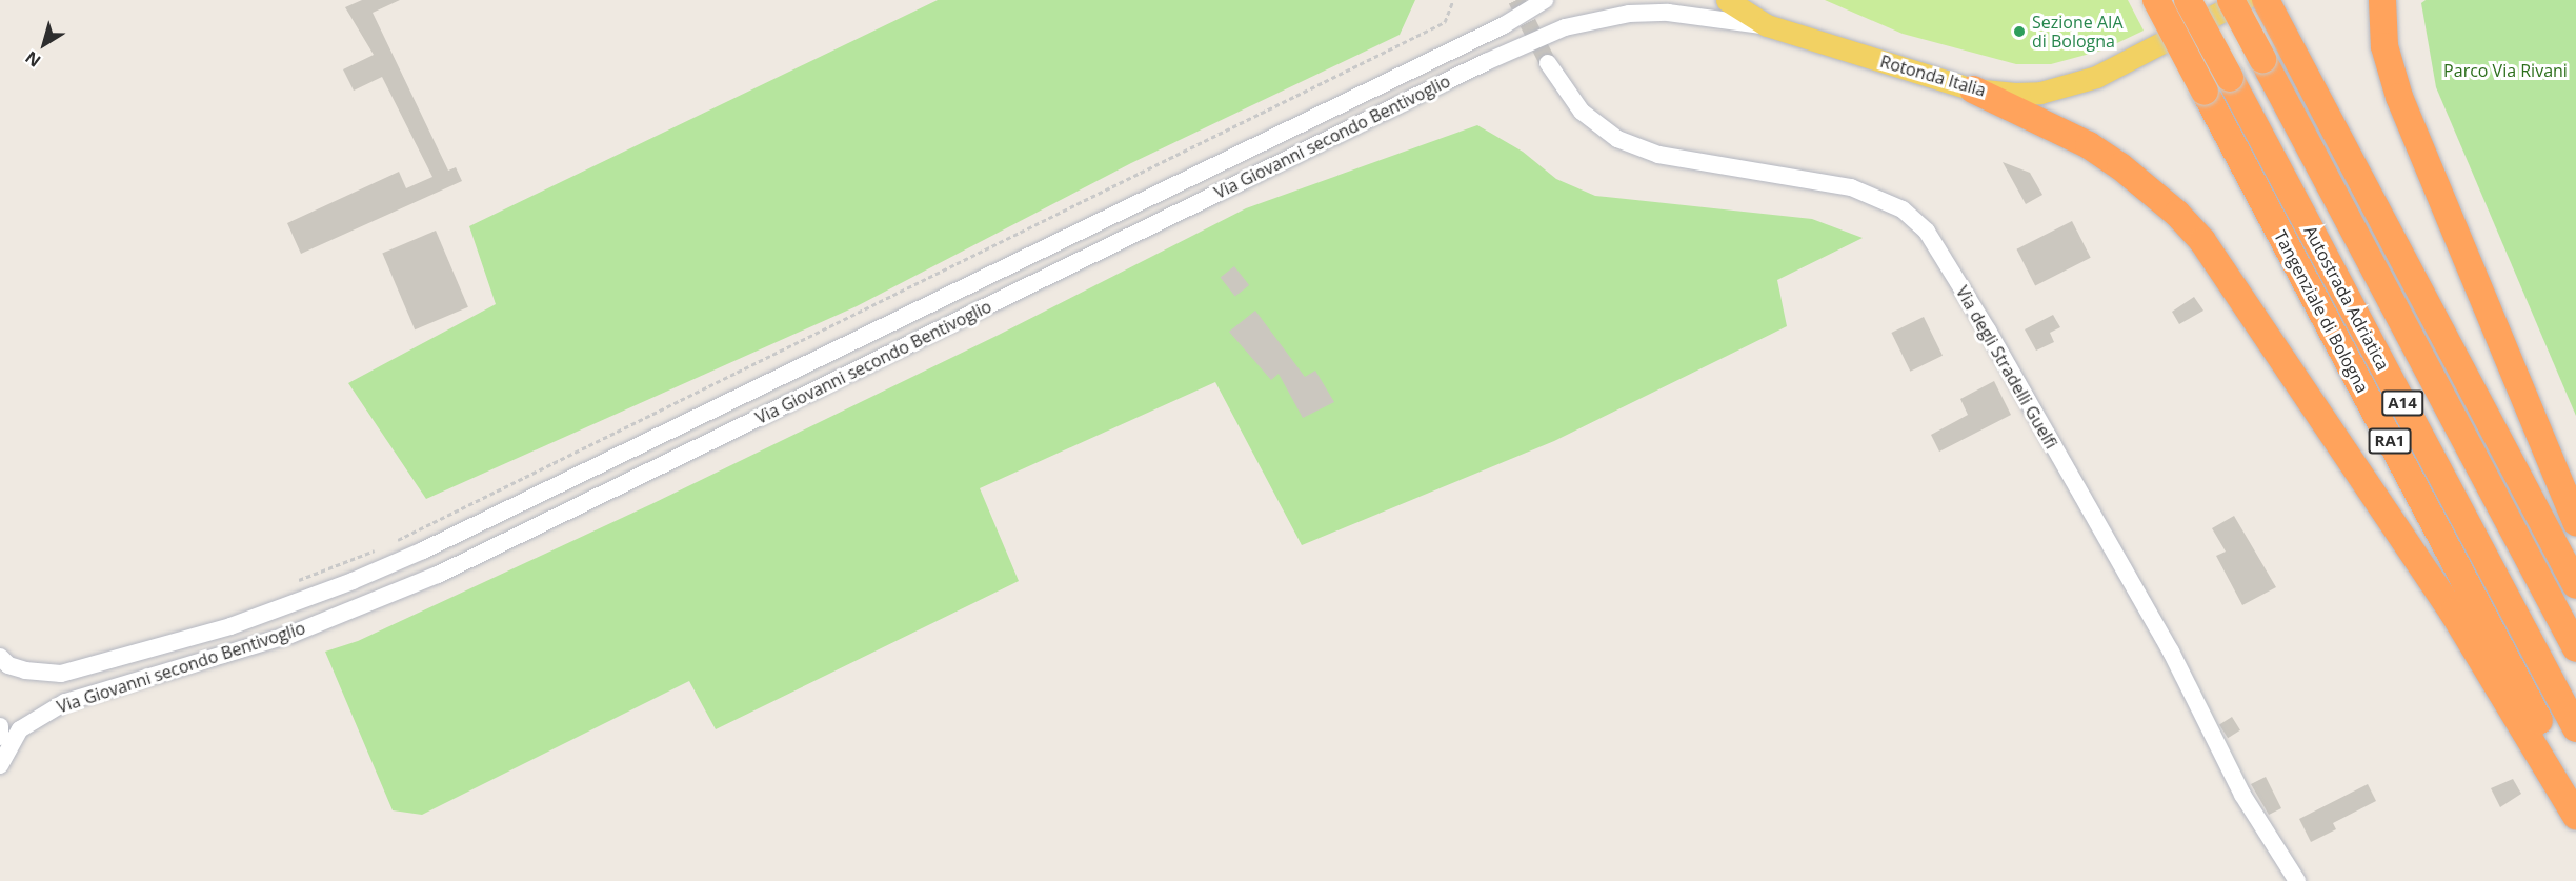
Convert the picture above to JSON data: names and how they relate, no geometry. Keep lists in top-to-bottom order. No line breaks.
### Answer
{"streets":{"highway":["Autostrada Adriatica","Tangenziale di Bologna","A14","RA1"],"main road":["Rotonda Italia"],"street":["Via Giovanni secondo Bentivoglio","Via degli Stradelli Guelfi"]},"crossings":[["Rotonda Italia","Via Giovanni secondo Bentivoglio"]],"parks":["Parco Via Rivani"],"places":["Sezione AIA di Bologna"],"north":"bottom left"}
